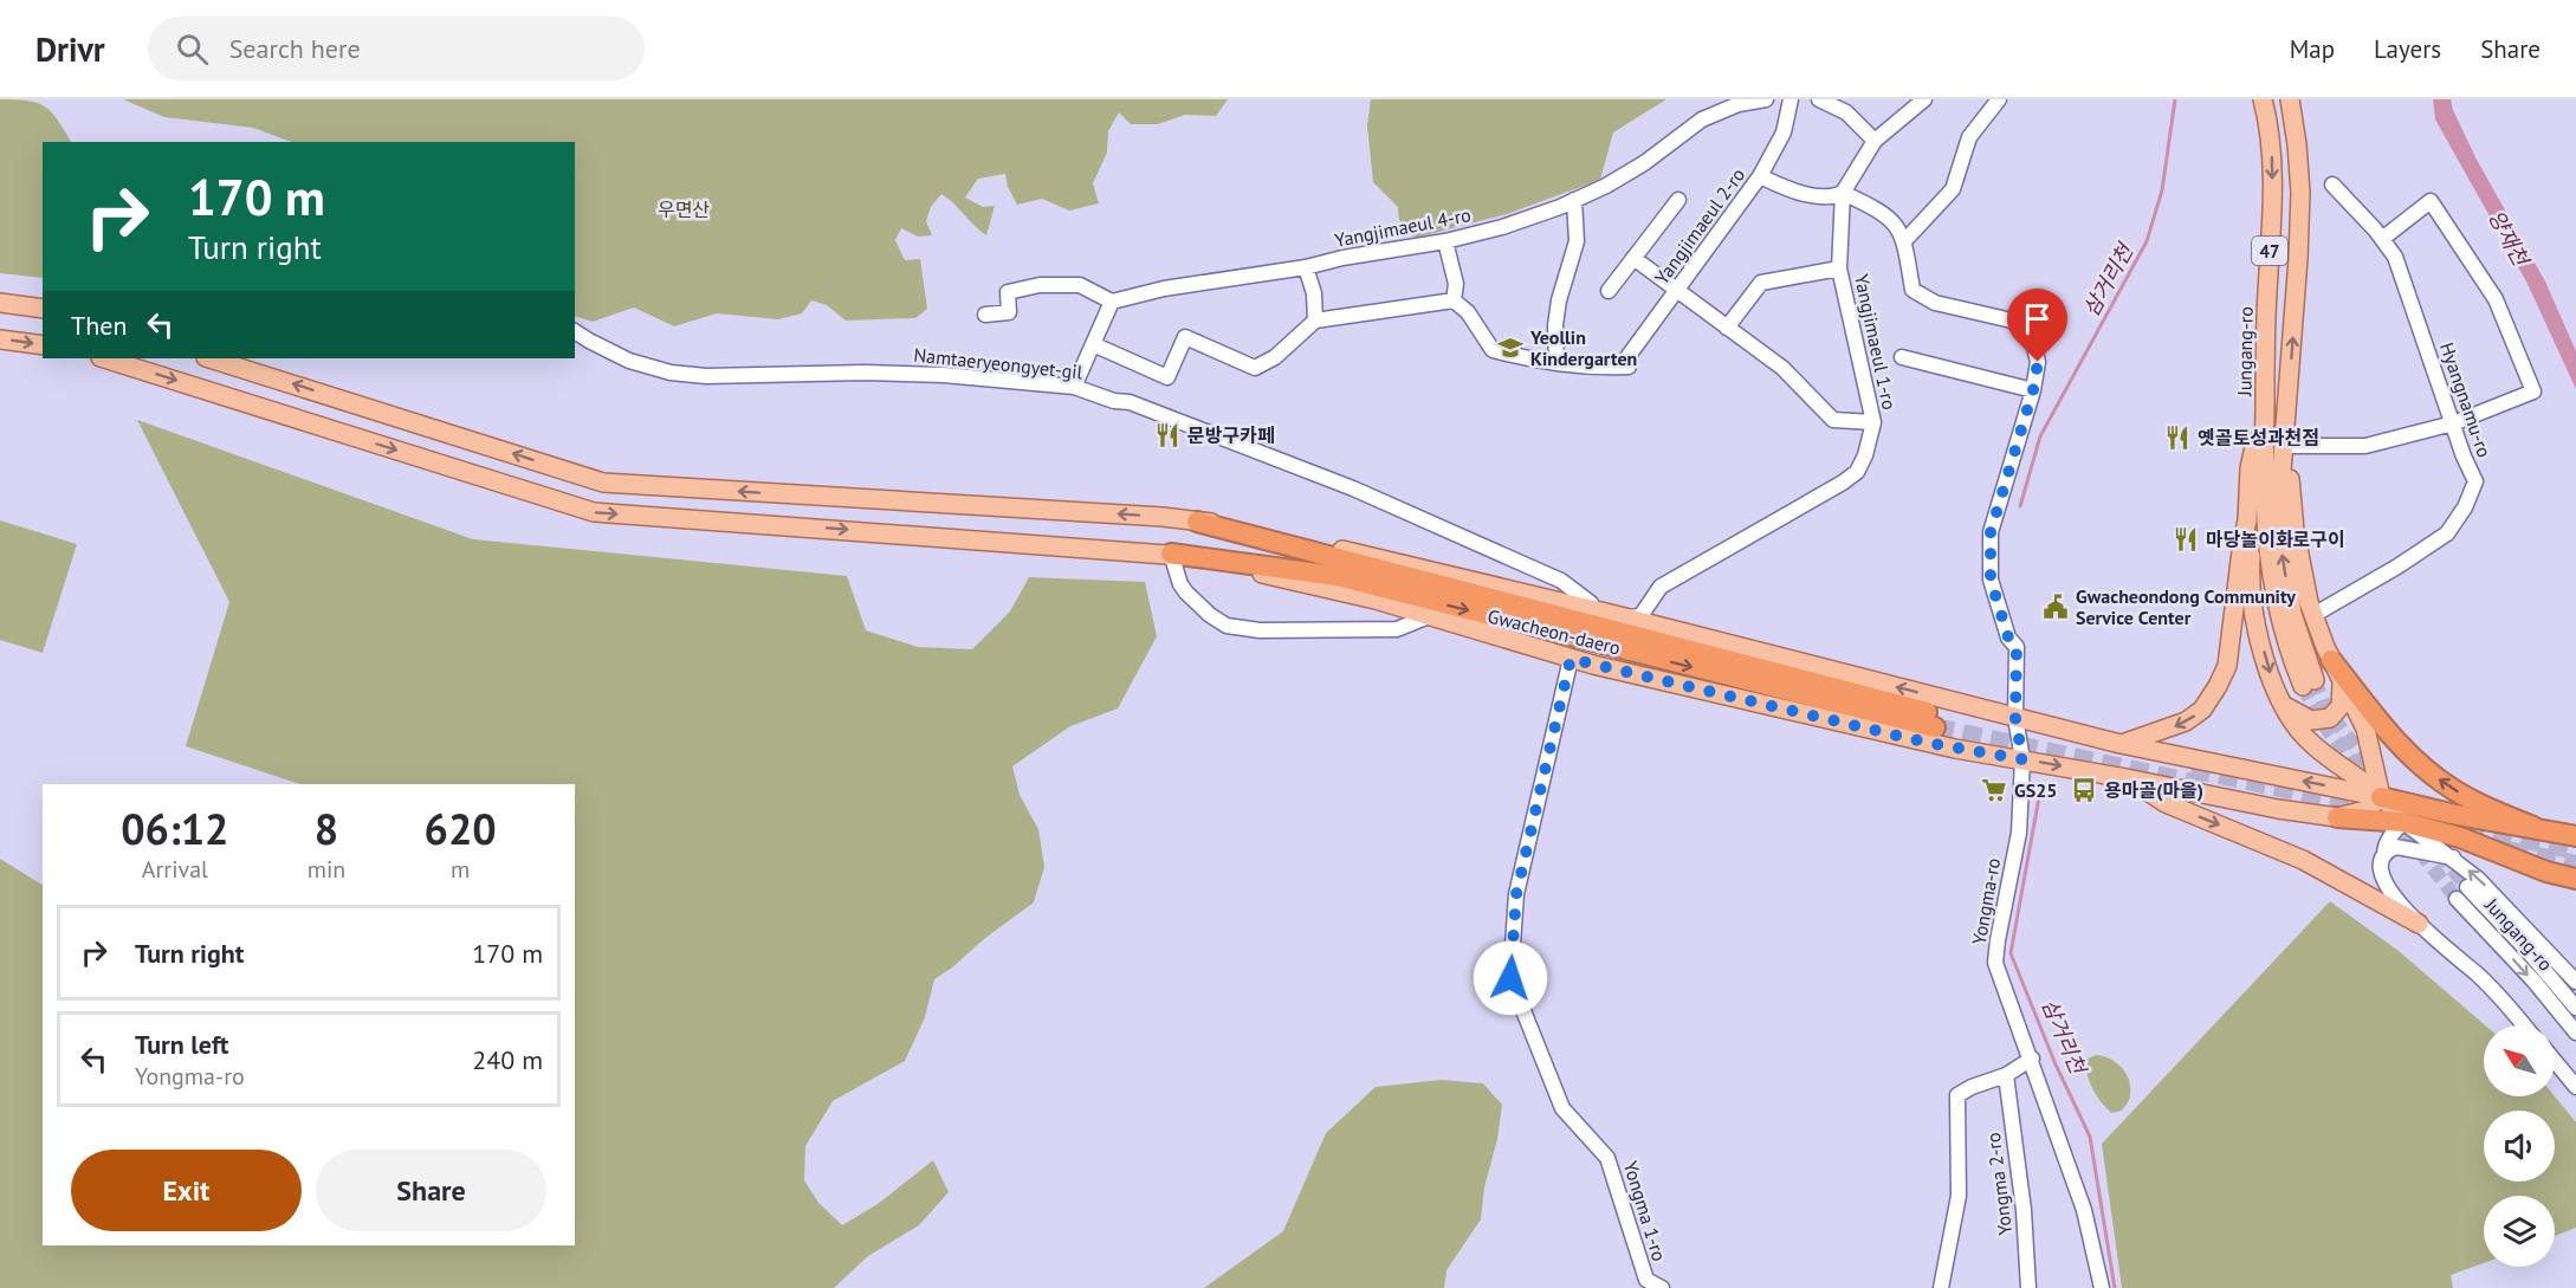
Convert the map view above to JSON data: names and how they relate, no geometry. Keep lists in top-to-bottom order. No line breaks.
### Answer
{"streets":{"highway":["Gwacheon-daero"],"main road":["47","Jungang-ro"],"street":["Yangjimaeul 2-ro","Yangjimaeul 4-ro","Yangjimaeul 1-ro","Namtaeryeongyet-gil","Hyangnamu-ro","Yongma-ro","Yongma 2-ro","Yongma 1-ro"]},"water":["양재천","삼거리천"],"parks":["우면산"],"places":{"school or university":["Yeollin Kindergarten"],"restaurant":["문방구카페","옛골토성과천점","마당놀이화로구이"],"public building":["Gwacheondong Community Service Center"],"supermarket":["GS25"],"bus stop":["용마골(마을)"]},"north":"top left","page":{"header":"Drivr","search":"Search here","nav":["Map","Layers","Share"],"turn":["170 m","Turn right"],"then":"Then","eta":["06:12","Arrival","8","min","620","m"],"list":[{"name":"Turn right","value":"170 m"},{"name":"Turn left","note":"Yongma-ro","value":"240 m"}],"buttons":["Exit","Share"]}}
